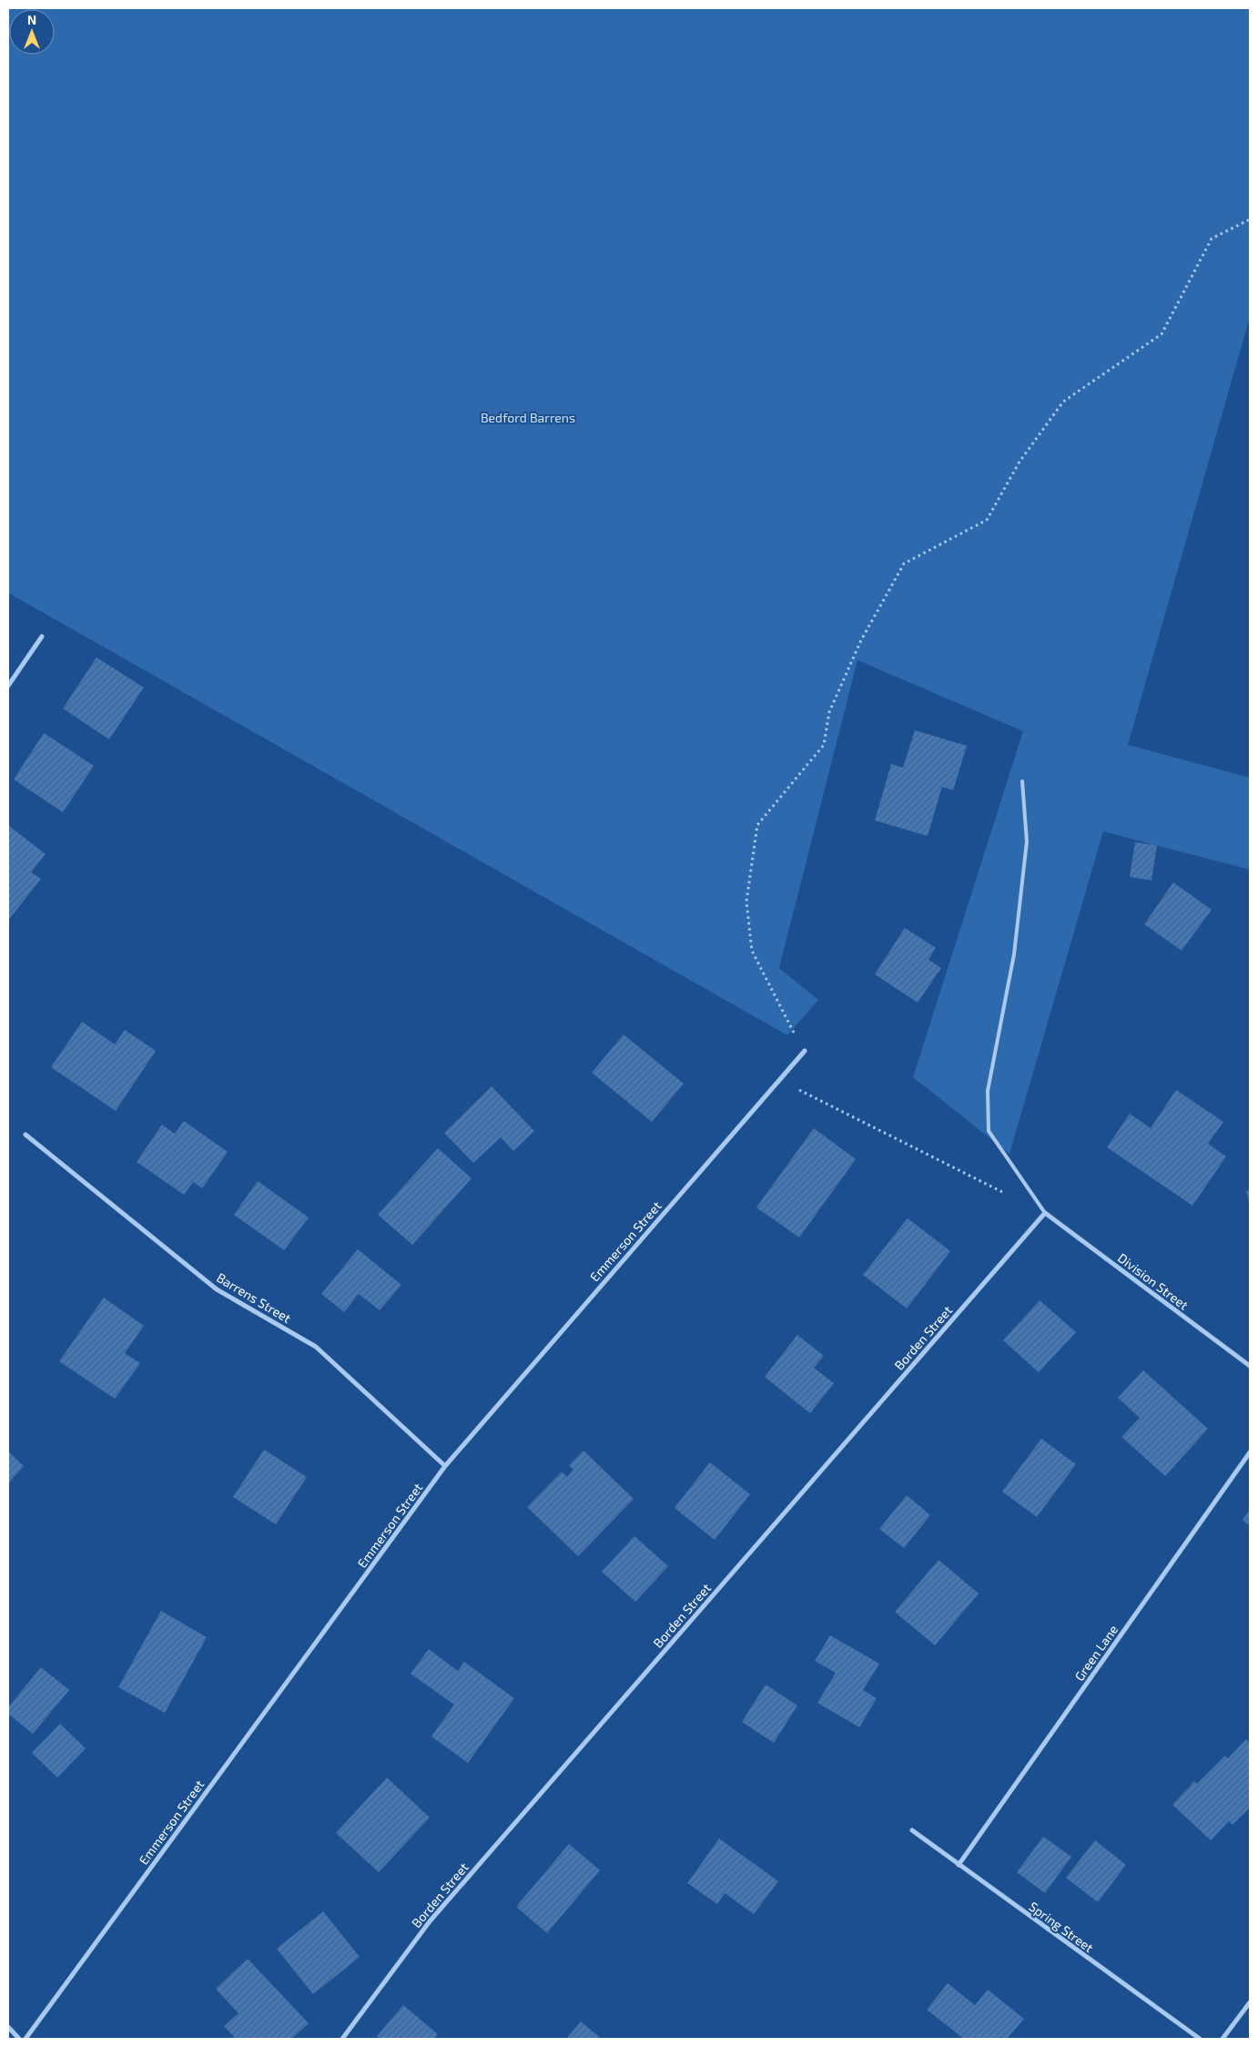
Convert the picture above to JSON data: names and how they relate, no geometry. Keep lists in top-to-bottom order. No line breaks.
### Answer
{"streets":{"street":["Emmerson Street","Division Street","Barrens Street","Borden Street","Green Lane","Spring Street"]},"crossings":[["Emmerson Street","Barrens Street"],["Division Street","Borden Street"],["Green Lane","Spring Street"]],"parks":["Bedford Barrens"],"north":"top"}
